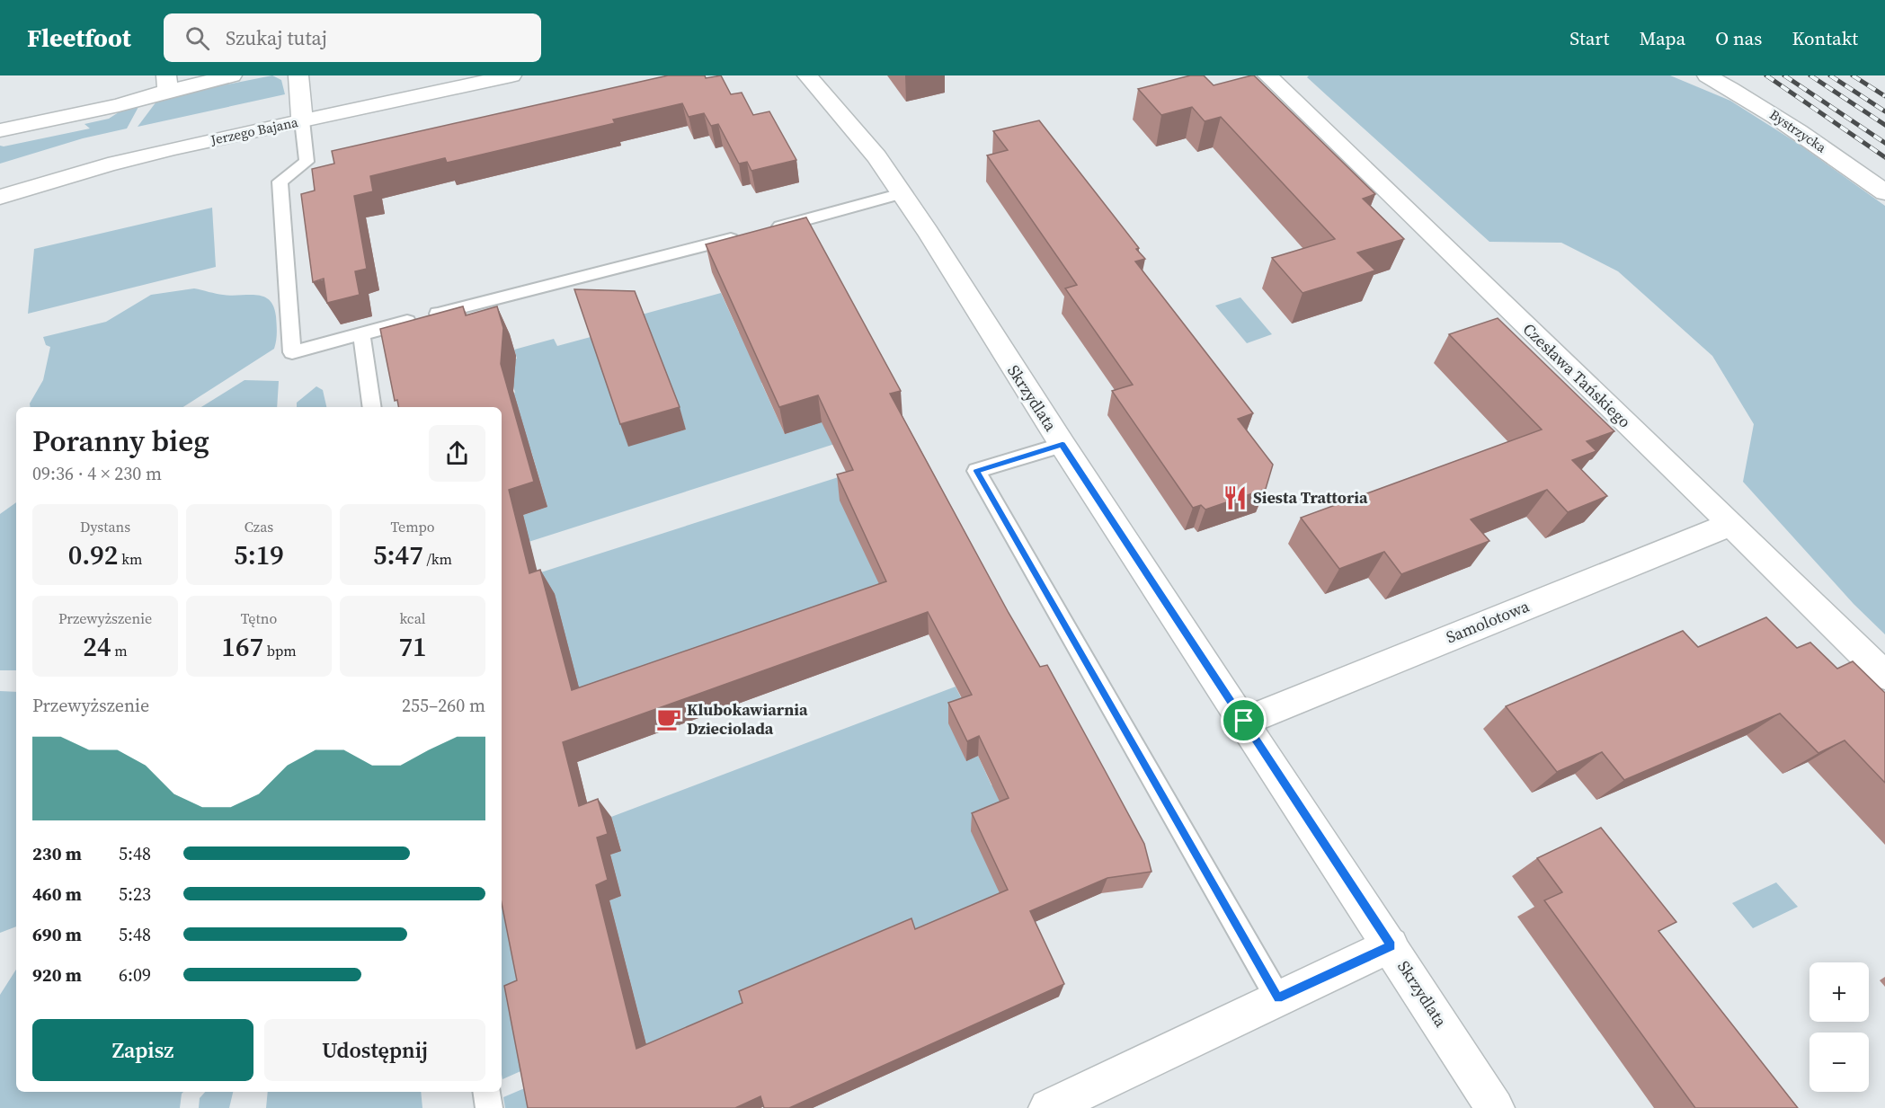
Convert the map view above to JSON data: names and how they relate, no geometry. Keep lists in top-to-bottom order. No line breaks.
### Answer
{"streets":{"street":["Jerzego Bajana","Bystrzycka","Czesława Tańskiego","Skrzydlata","Samolotowa"]},"crossings":[["Czesława Tańskiego","Samolotowa"],["Skrzydlata","Samolotowa"]],"places":{"restaurant":["Siesta Trattoria"],"cafe":["Klubokawiarnia Dzieciolada"]},"page":{"header":"Fleetfoot","search":"Szukaj tutaj","nav":["Start","Mapa","O nas","Kontakt"],"heading":["Poranny bieg","09:36 · 4 × 230 m"],"stats":[["Dystans","0.92 km"],["Czas","5:19"],["Tempo","5:47 /km"],["Przewyższenie","24 m"],["Tętno","167 bpm"],["kcal","71"]],"chart":["Przewyższenie","255–260 m"],"list":[{"name":"230 m","note":"5:48"},{"name":"460 m","note":"5:23"},{"name":"690 m","note":"5:48"},{"name":"920 m","note":"6:09"}],"map_buttons":["+","−"],"buttons":["Zapisz","Udostępnij"]}}
